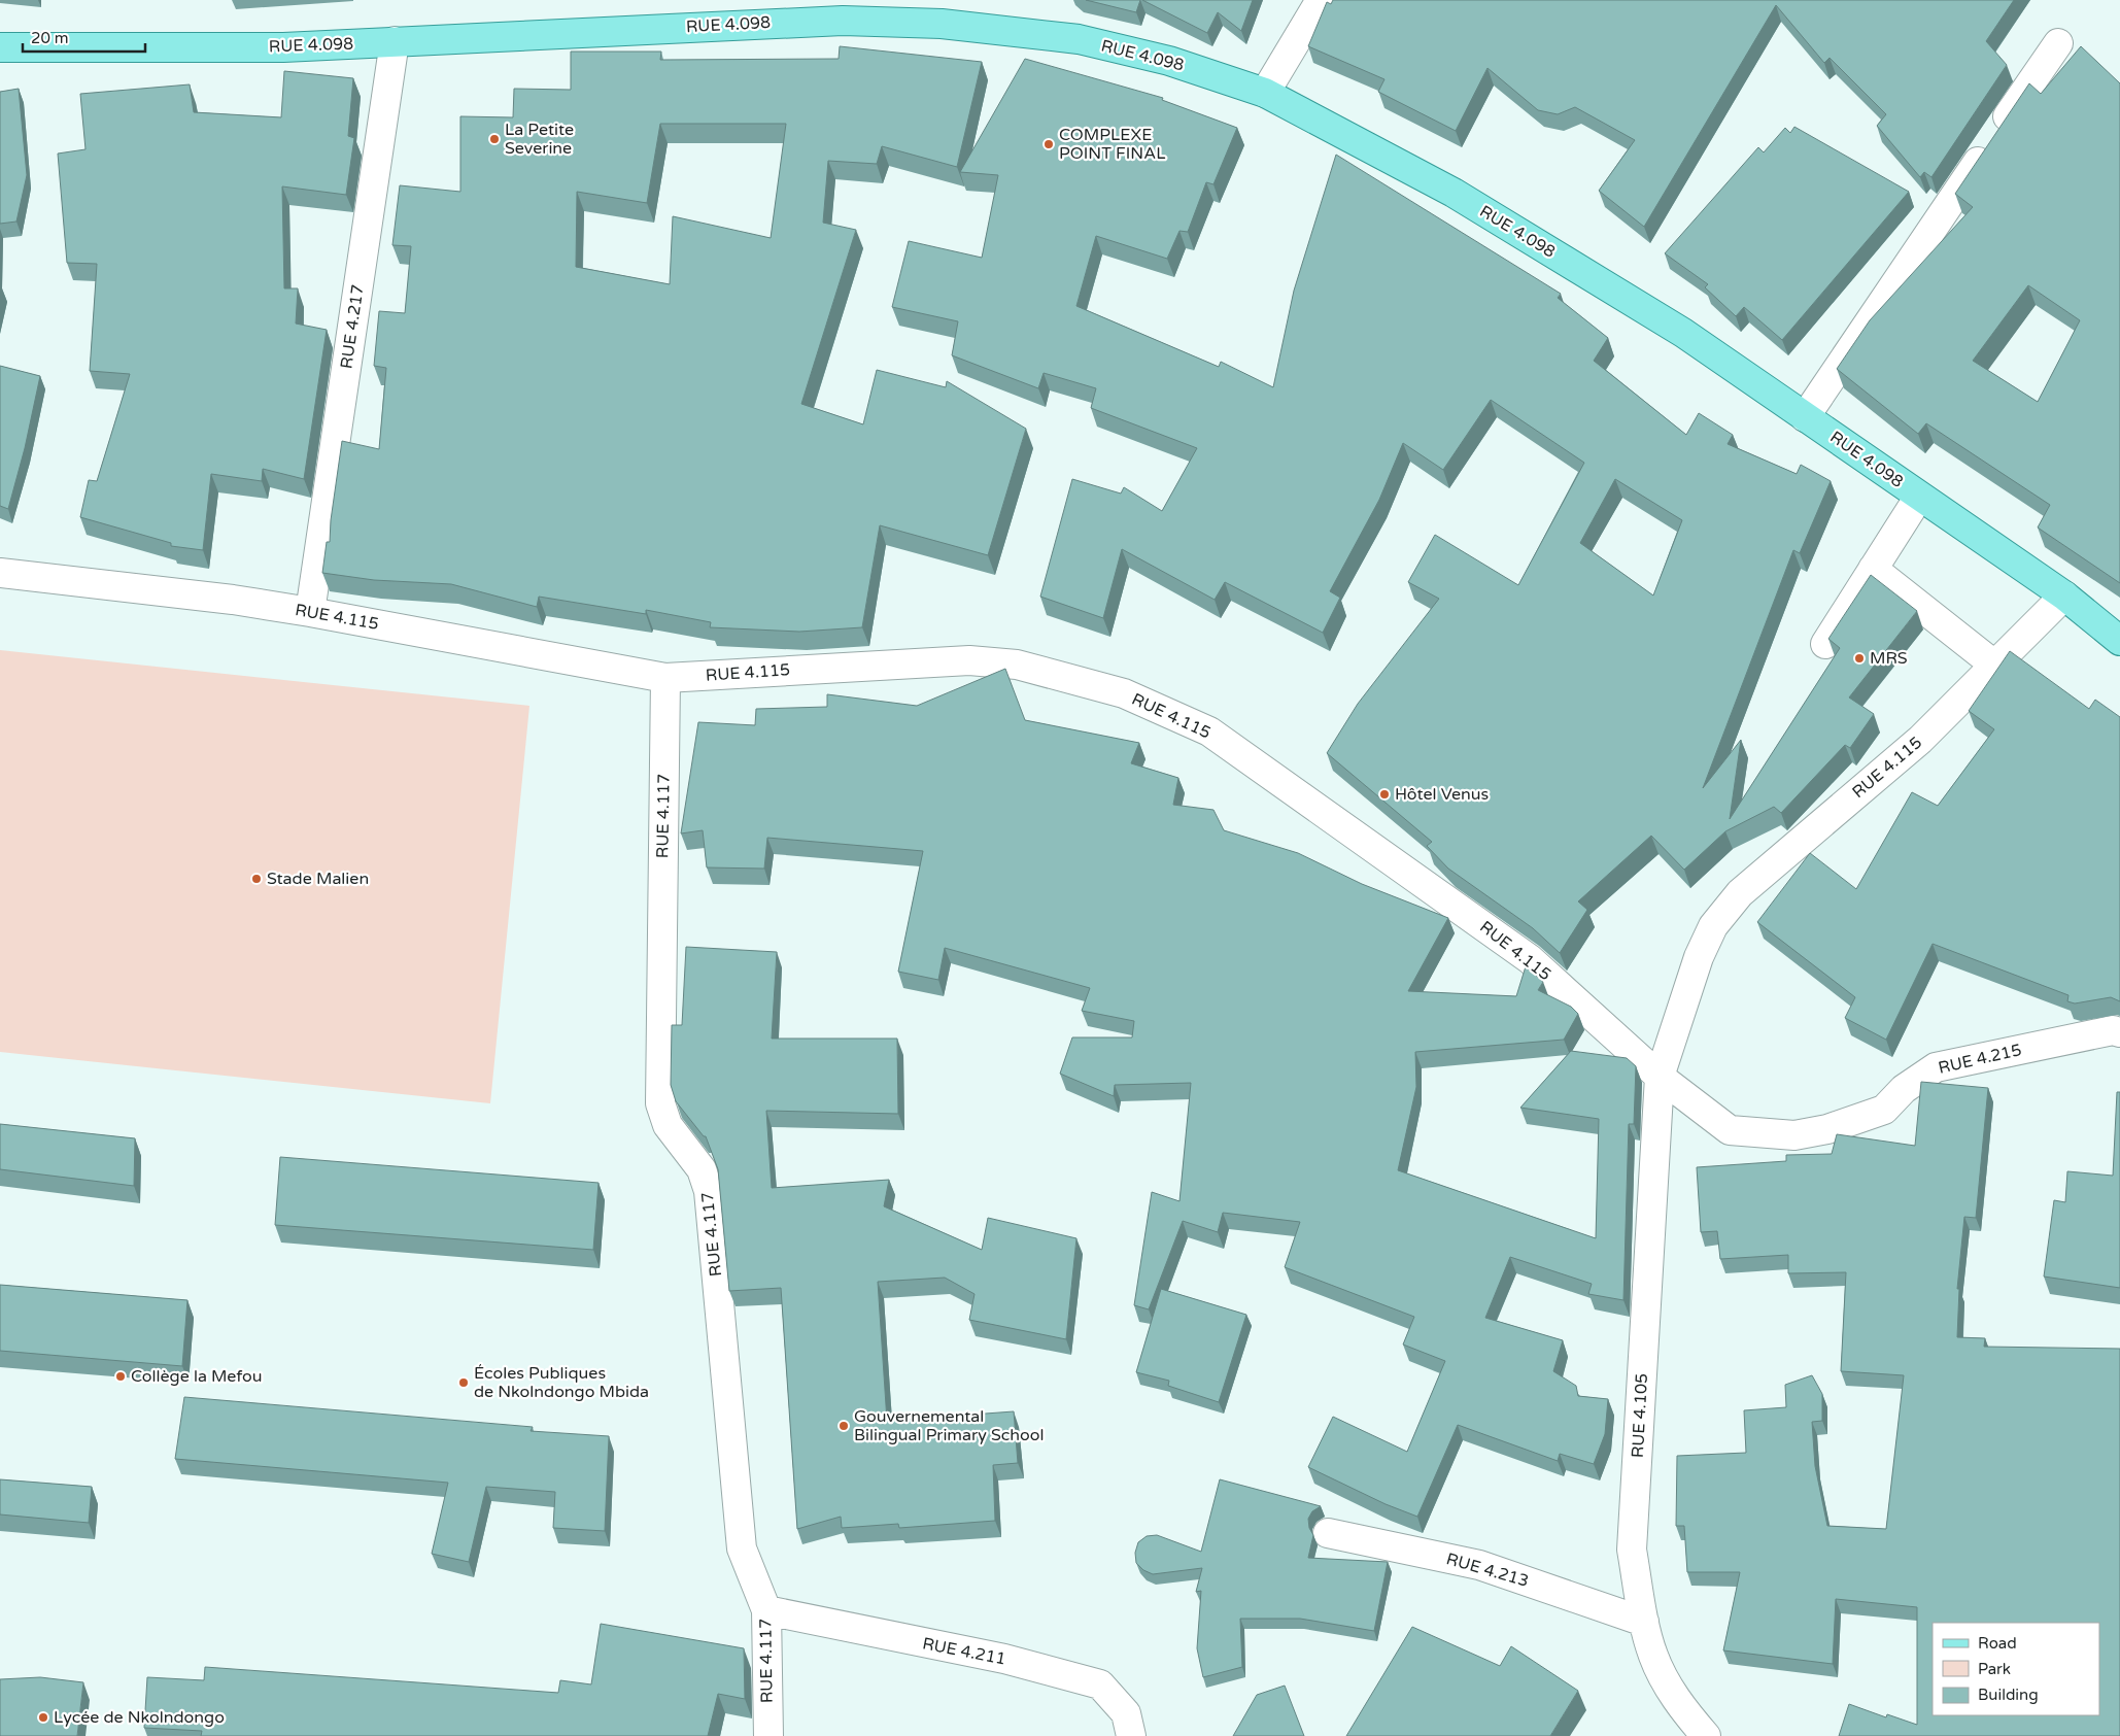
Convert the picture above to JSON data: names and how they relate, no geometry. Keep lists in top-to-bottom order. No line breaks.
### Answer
{"streets":{"main road":["RUE 4.098"],"street":["RUE 4.217","RUE 4.115","RUE 4.117","RUE 4.215","RUE 4.105","RUE 4.213","RUE 4.211"]},"crossings":[["RUE 4.098","RUE 4.217"],["RUE 4.098","RUE 4.115"],["RUE 4.217","RUE 4.115"],["RUE 4.115","RUE 4.117"],["RUE 4.115","RUE 4.215"],["RUE 4.115","RUE 4.105"],["RUE 4.117","RUE 4.211"],["RUE 4.215","RUE 4.105"],["RUE 4.105","RUE 4.213"]],"places":["La Petite Severine","COMPLEXE POINT FINAL","MRS","Hôtel Venus","Stade Malien","Collège la Mefou","Écoles Publiques de Nkolndongo Mbida","Gouvernemental Bilingual Primary School","Lycée de Nkolndongo"],"legend":["Road","Park","Building"],"scale_bar":"20 m"}
